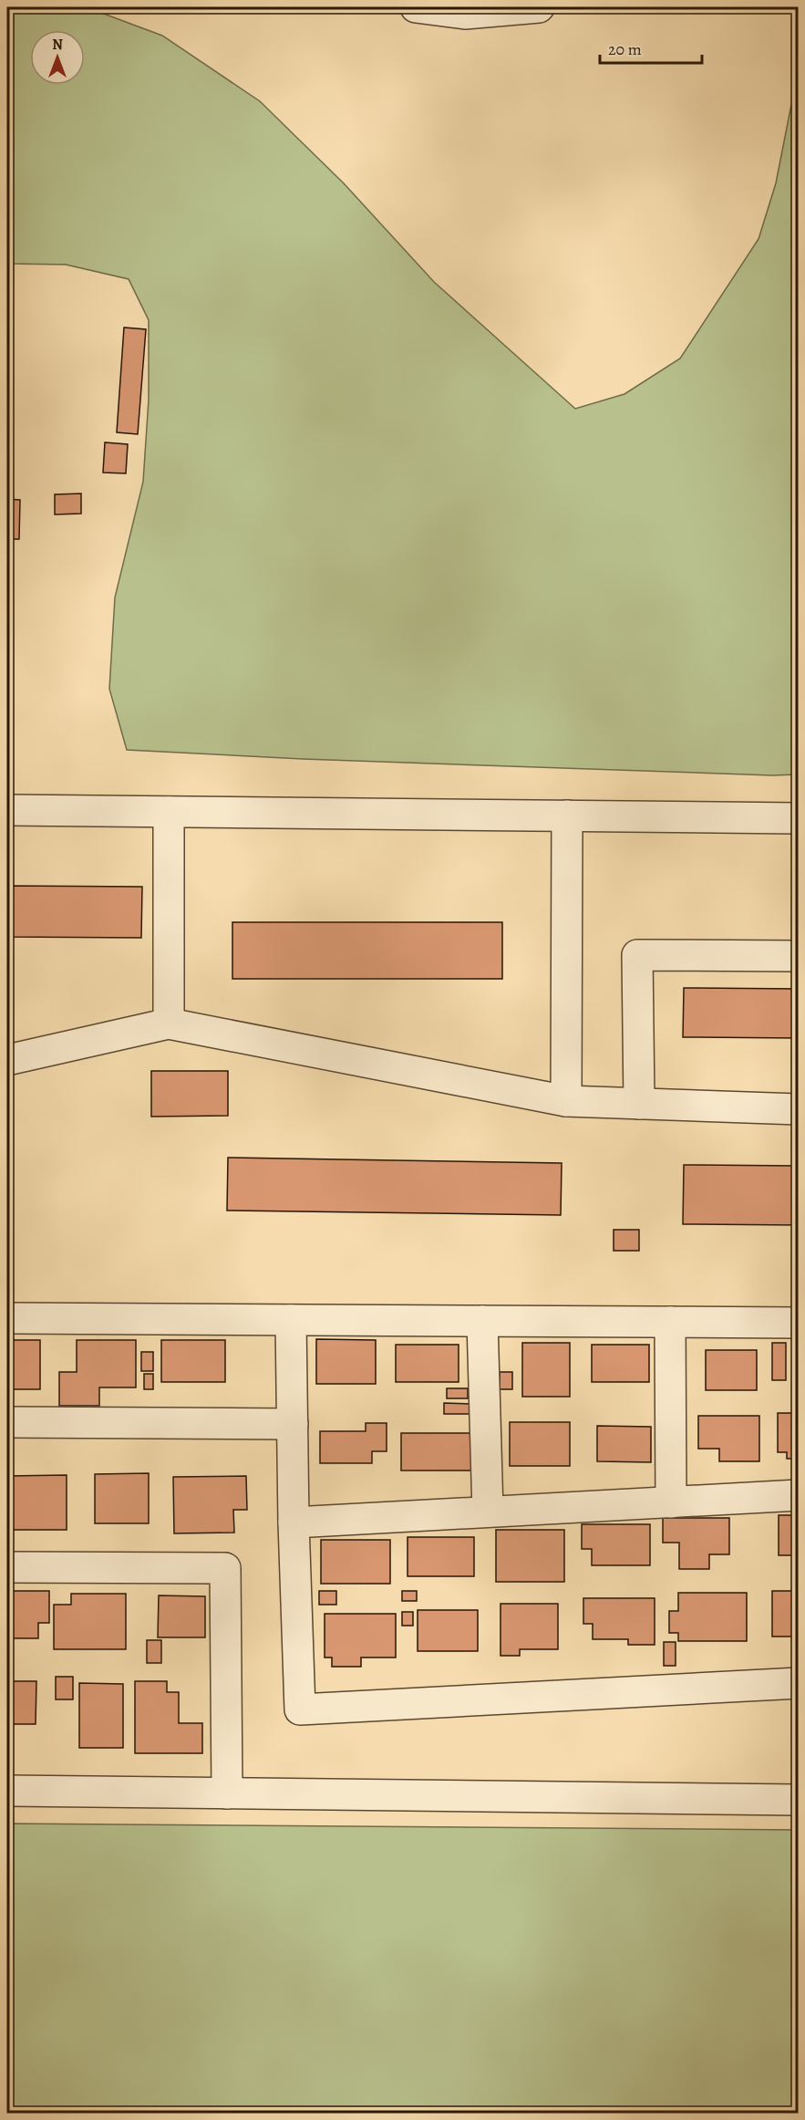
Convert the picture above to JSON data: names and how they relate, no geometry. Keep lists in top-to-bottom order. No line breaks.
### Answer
{"scale_bar":"20 m","north":"top"}
